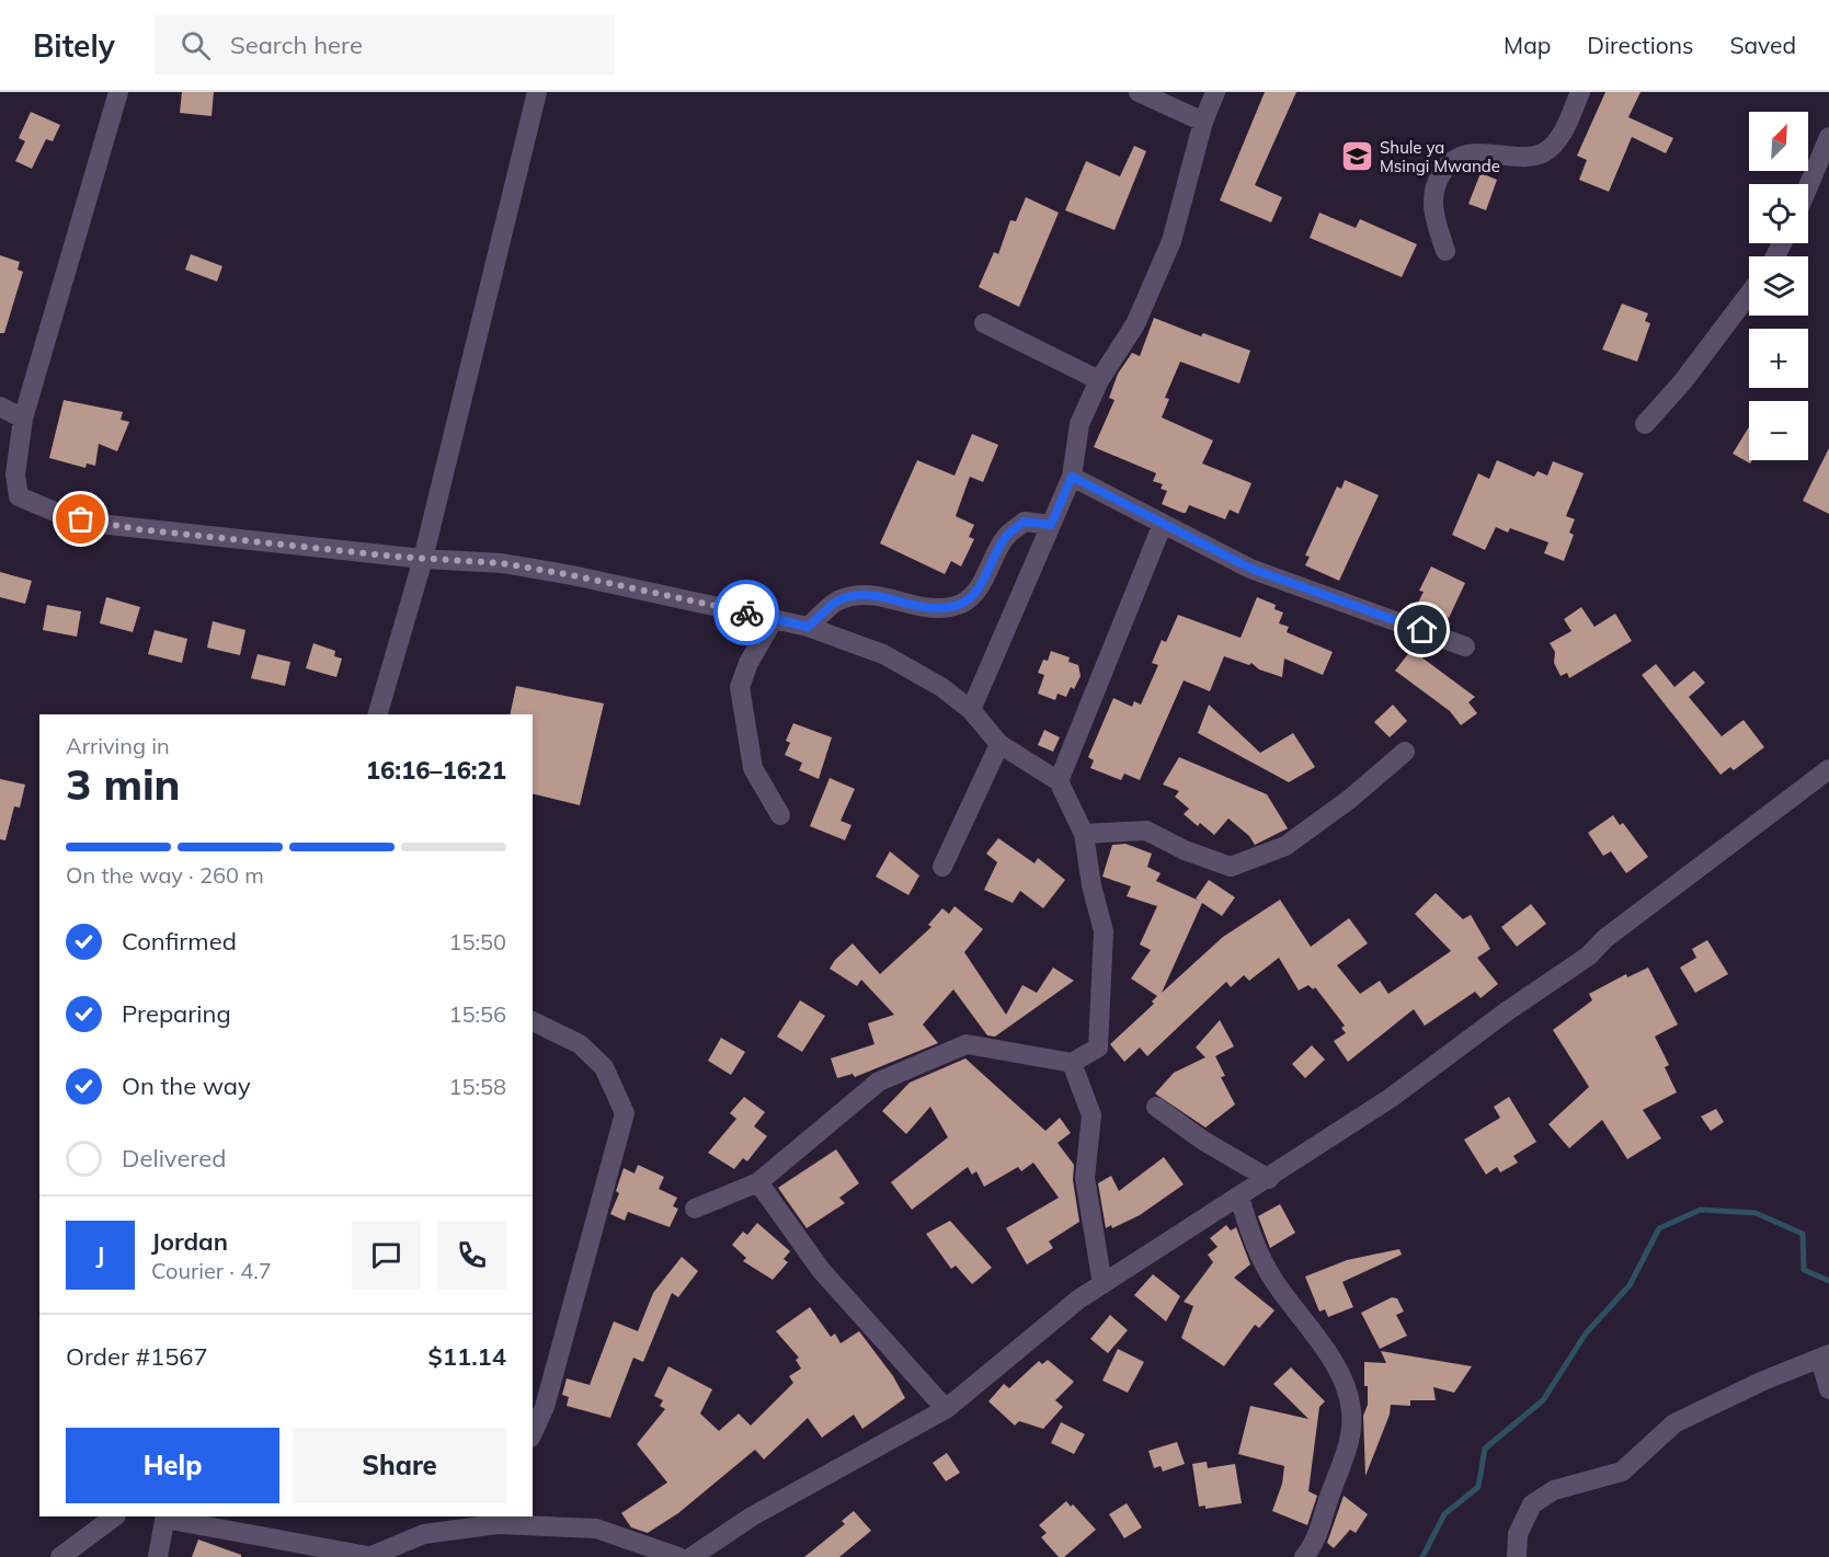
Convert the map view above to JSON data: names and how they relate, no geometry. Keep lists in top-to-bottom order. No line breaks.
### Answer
{"places":{"school or university":["Shule ya Msingi Mwande"]},"north":"top right","page":{"header":"Bitely","search":"Search here","nav":["Map","Directions","Saved"],"map_buttons":["+","−"],"heading":["3 min","Arriving in","16:16–16:21"],"panel":["Jordan","Courier · 4.7","Order #1567","$11.14"],"bar":"On the way · 260 m","list":[["Confirmed","15:50"],["Preparing","15:56"],["On the way","15:58"],"Delivered"],"round":"J","buttons":["Help","Share"]}}
